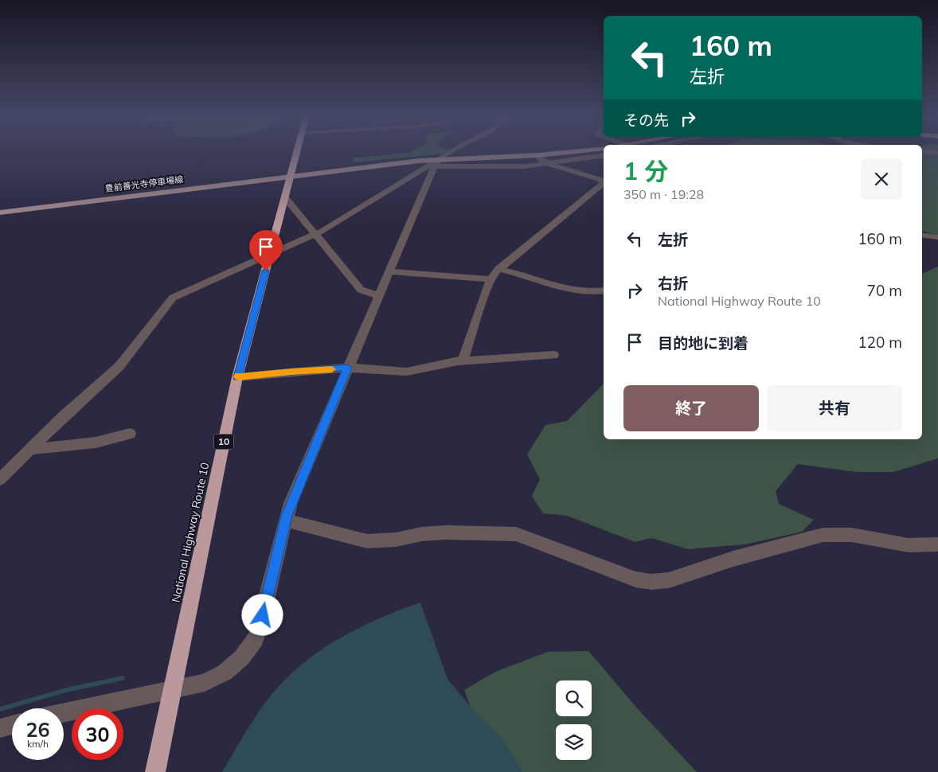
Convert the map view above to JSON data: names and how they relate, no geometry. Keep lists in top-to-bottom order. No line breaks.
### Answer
{"streets":{"highway":["10","National Highway Route 10"],"main road":["豊前善光寺停車場線"]},"crossings":[["豊前善光寺停車場線","National Highway Route 10"]],"page":{"turn":["160 m","左折"],"then":"その先","heading":["1 分","350 m · 19:28"],"list":[{"name":"左折","value":"160 m"},{"name":"右折","note":"National Highway Route 10","value":"70 m"},{"name":"目的地に到着","value":"120 m"}],"buttons":["終了","共有"],"speed":"26 km/h","limit":"30"}}
